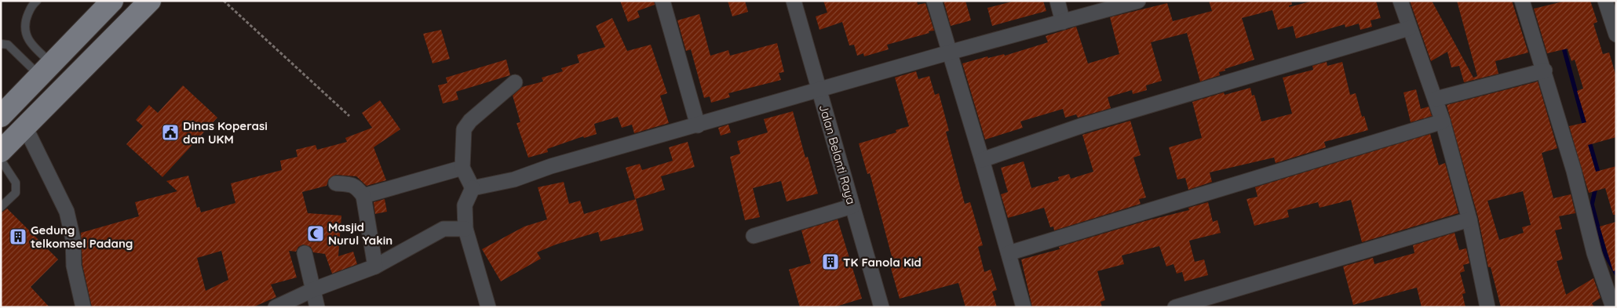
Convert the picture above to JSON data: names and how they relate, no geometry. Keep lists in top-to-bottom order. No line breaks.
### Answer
{"streets":{"street":["Jalan Belanti Raya"]},"places":{"public building":["Dinas Koperasi dan UKM"],"mosque":["Masjid Nurul Yakin"],"building":["Gedung telkomsel Padang","TK Fanola Kid"]}}
